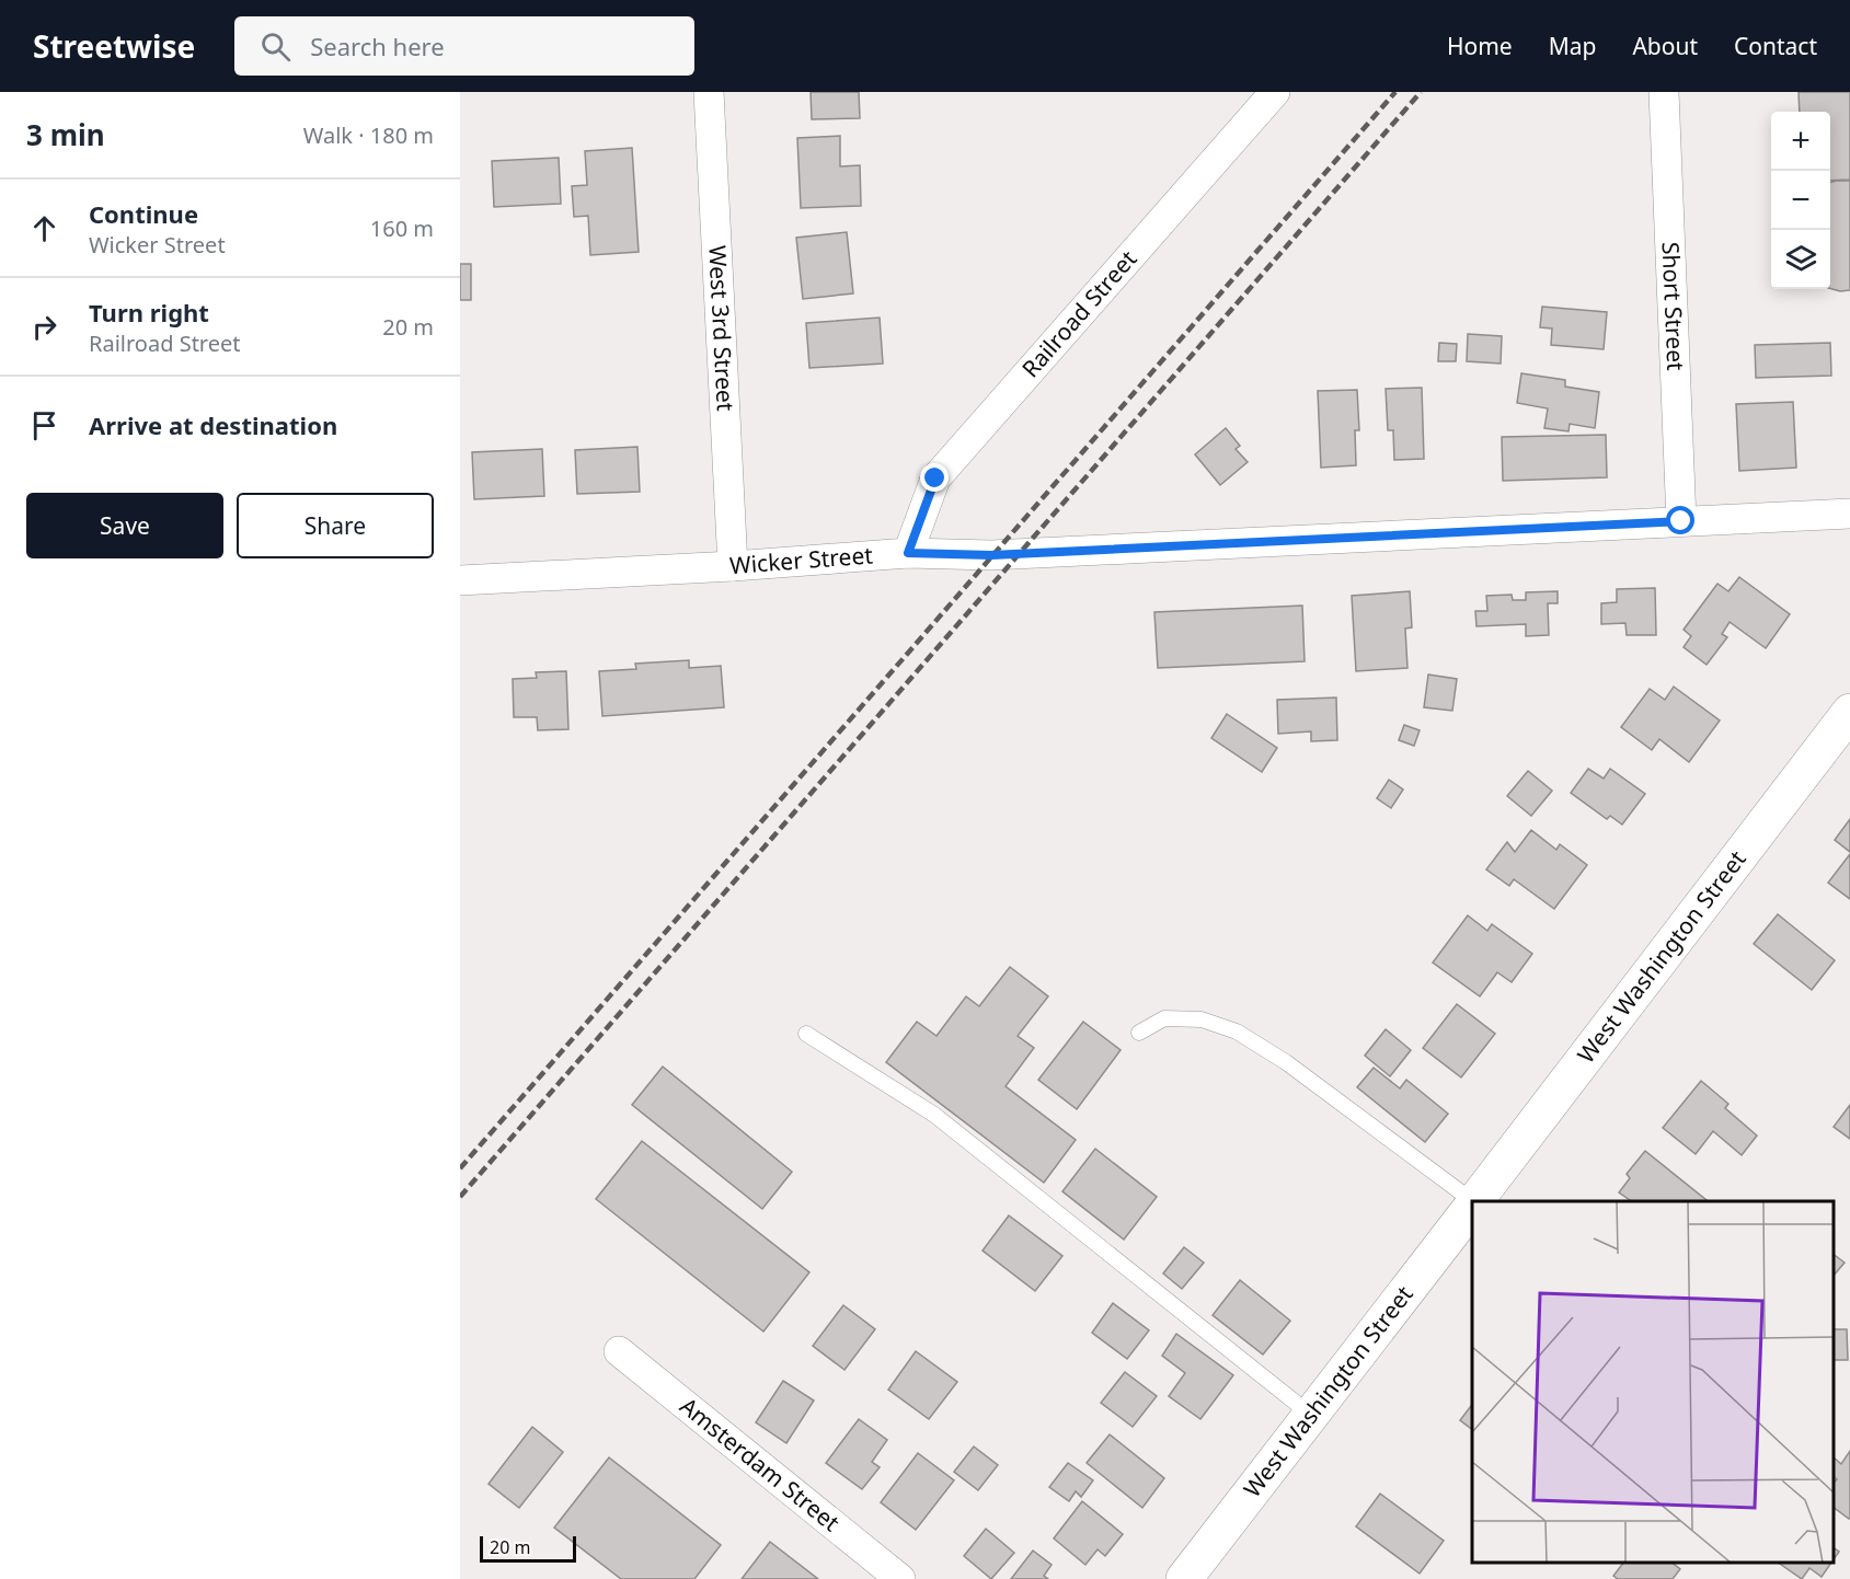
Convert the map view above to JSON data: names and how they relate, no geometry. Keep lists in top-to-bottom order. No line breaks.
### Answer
{"streets":{"main road":["West Washington Street"],"street":["Short Street","Railroad Street","West 3rd Street","Wicker Street","Amsterdam Street"]},"crossings":[["Short Street","Wicker Street"],["Railroad Street","Wicker Street"],["West 3rd Street","Wicker Street"]],"scale_bar":"20 m","page":{"header":"Streetwise","search":"Search here","nav":["Home","Map","About","Contact"],"heading":["3 min","Walk · 180 m"],"map_buttons":["+","−"],"list":[["Continue","Wicker Street","160 m"],["Turn right","Railroad Street","20 m"],"Arrive at destination"],"buttons":["Save","Share"],"scale":"20 m"}}
